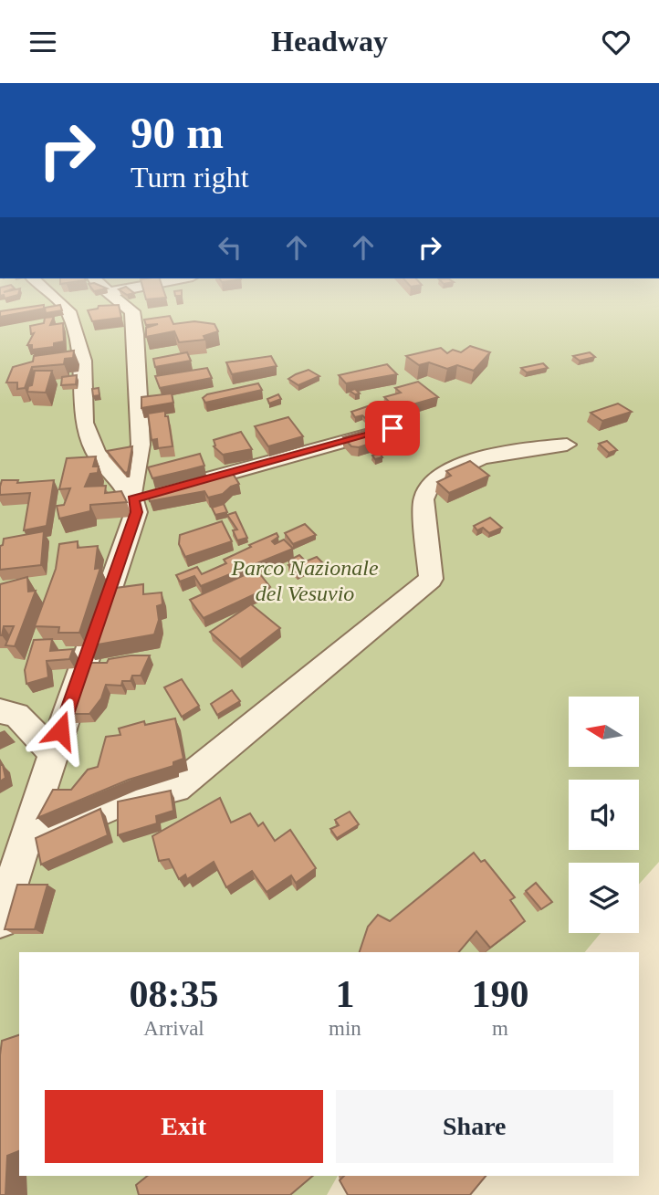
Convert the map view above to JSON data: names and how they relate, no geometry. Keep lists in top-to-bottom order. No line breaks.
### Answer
{"parks":["Parco Nazionale del Vesuvio"],"north":"left","page":{"header":"Headway","turn":["90 m","Turn right"],"eta":["08:35","Arrival","1","min","190","m"],"buttons":["Exit","Share"]}}
